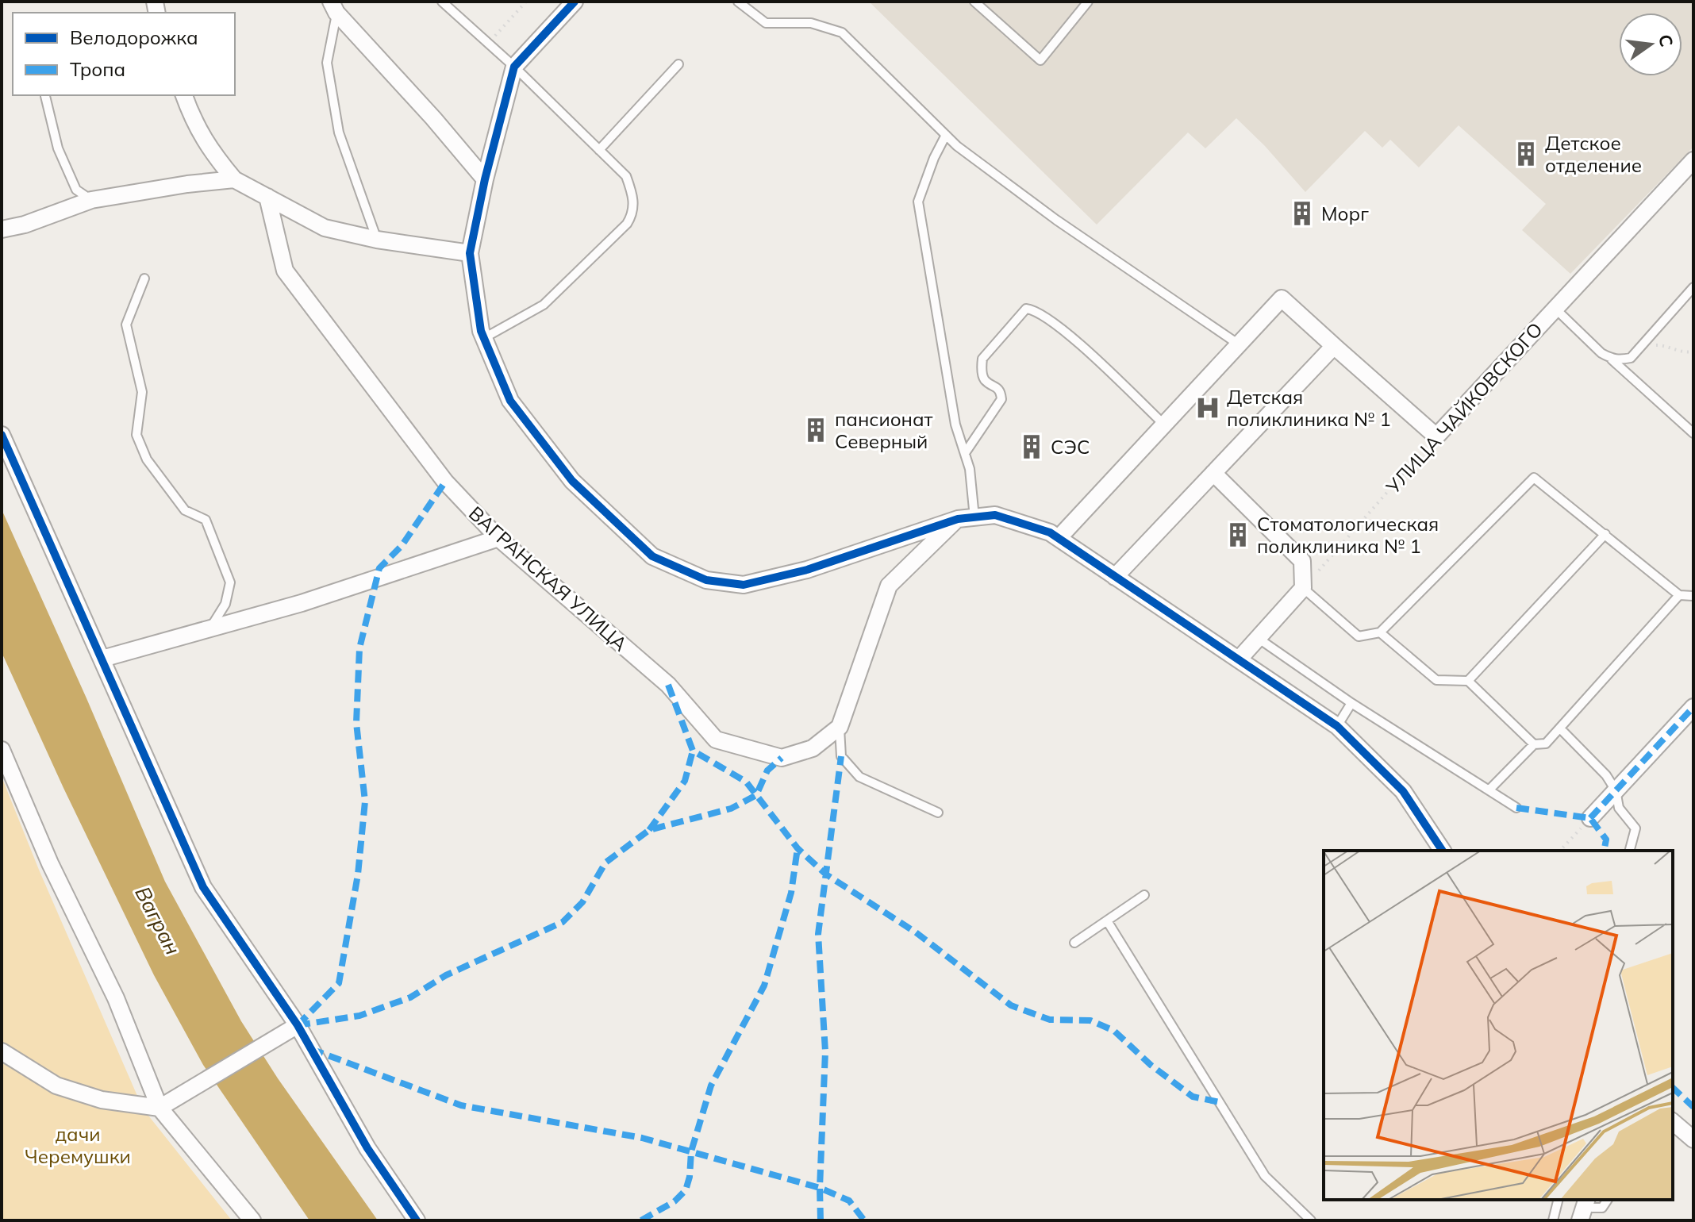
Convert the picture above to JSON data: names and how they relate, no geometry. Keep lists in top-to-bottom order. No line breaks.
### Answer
{"streets":{"street":["УЛИЦА ЧАЙКОВСКОГО","ВАГРАНСКАЯ УЛИЦА"]},"water":["Вагран"],"parks":["дачи Черемушки"],"places":{"building":["Детское отделение","Морг","пансионат Северный","СЭС","Стоматологическая поликлиника № 1"],"hospital":["Детская поликлиника № 1"]},"legend":["Велодорожка","Тропа"],"north":"right"}
